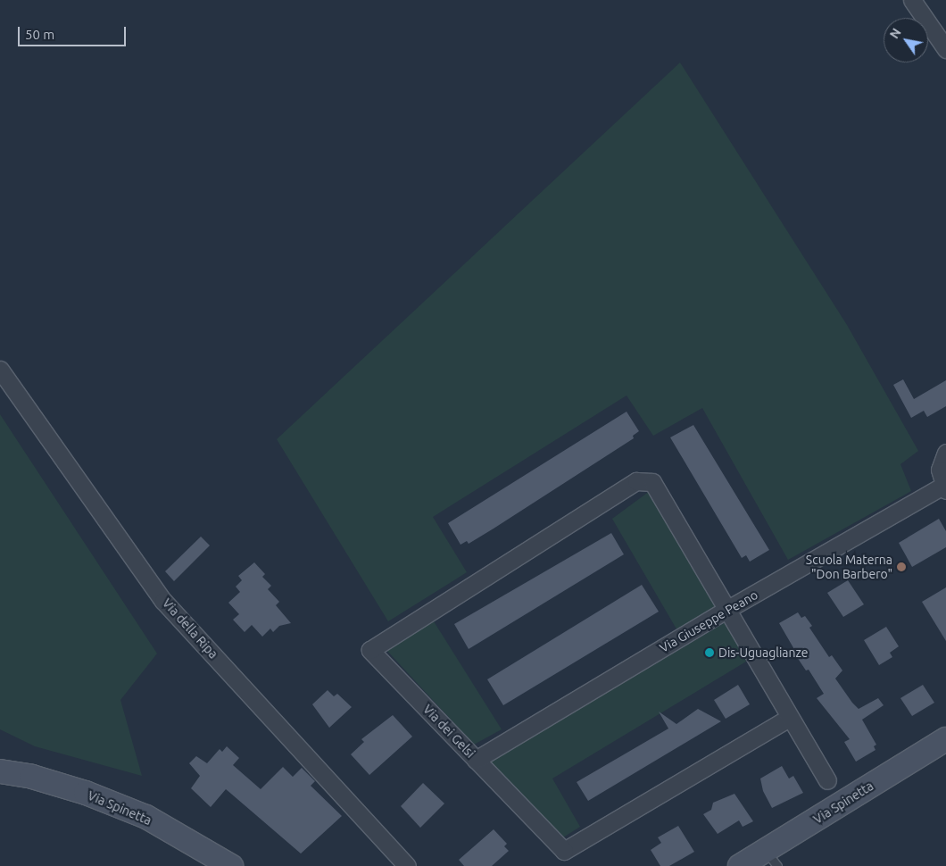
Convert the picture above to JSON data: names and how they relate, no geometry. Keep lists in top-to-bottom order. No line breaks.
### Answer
{"streets":{"main road":["Via Spinetta"],"street":["Via Giuseppe Peano","Via della Ripa","Via dei Gelsi"]},"crossings":[["Via Giuseppe Peano","Via dei Gelsi"]],"places":["Scuola Materna \"Don Barbero\"","Dis-Uguaglianze"],"scale_bar":"50 m","north":"top left"}
